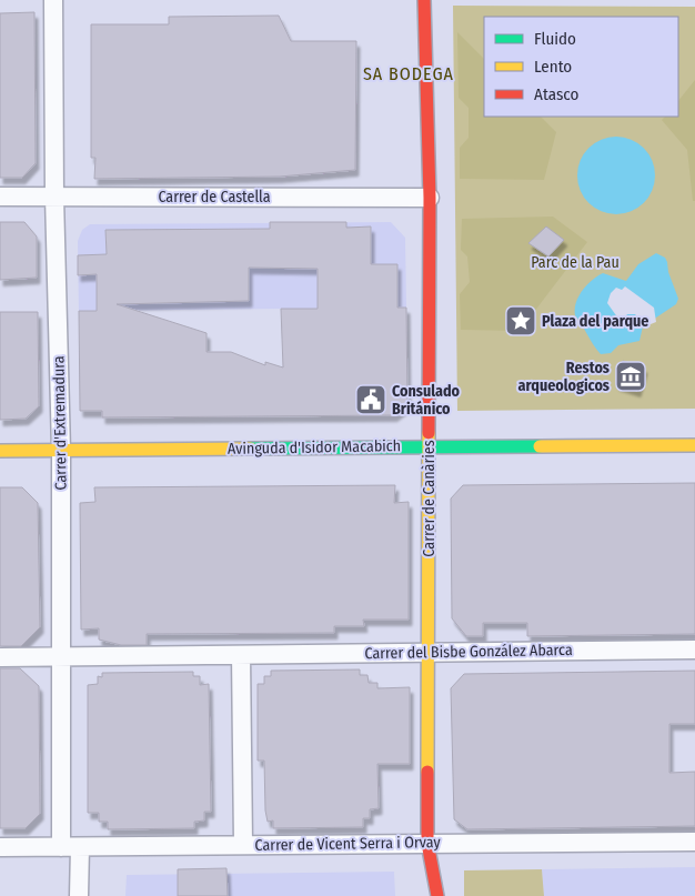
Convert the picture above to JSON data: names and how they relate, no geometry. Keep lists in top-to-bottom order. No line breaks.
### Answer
{"streets":{"street":["Carrer de Castella","Carrer d'Extremadura","Avinguda d'Isidor Macabich","Carrer de Canàries","Carrer del Bisbe González Abarca","Carrer de Vicent Serra i Orvay"]},"crossings":[["Carrer de Castella","Carrer d'Extremadura"],["Carrer de Castella","Carrer de Canàries"],["Carrer d'Extremadura","Avinguda d'Isidor Macabich"],["Carrer d'Extremadura","Carrer del Bisbe González Abarca"],["Carrer d'Extremadura","Carrer de Vicent Serra i Orvay"],["Avinguda d'Isidor Macabich","Carrer de Canàries"],["Carrer de Canàries","Carrer del Bisbe González Abarca"],["Carrer de Canàries","Carrer de Vicent Serra i Orvay"]],"districts":["SA BODEGA"],"parks":["Parc de la Pau"],"places":{"place":["Plaza del parque"],"museum":["Restos arqueologicos"],"public building":["Consulado Británico"]},"legend":["Fluido","Lento","Atasco"]}
